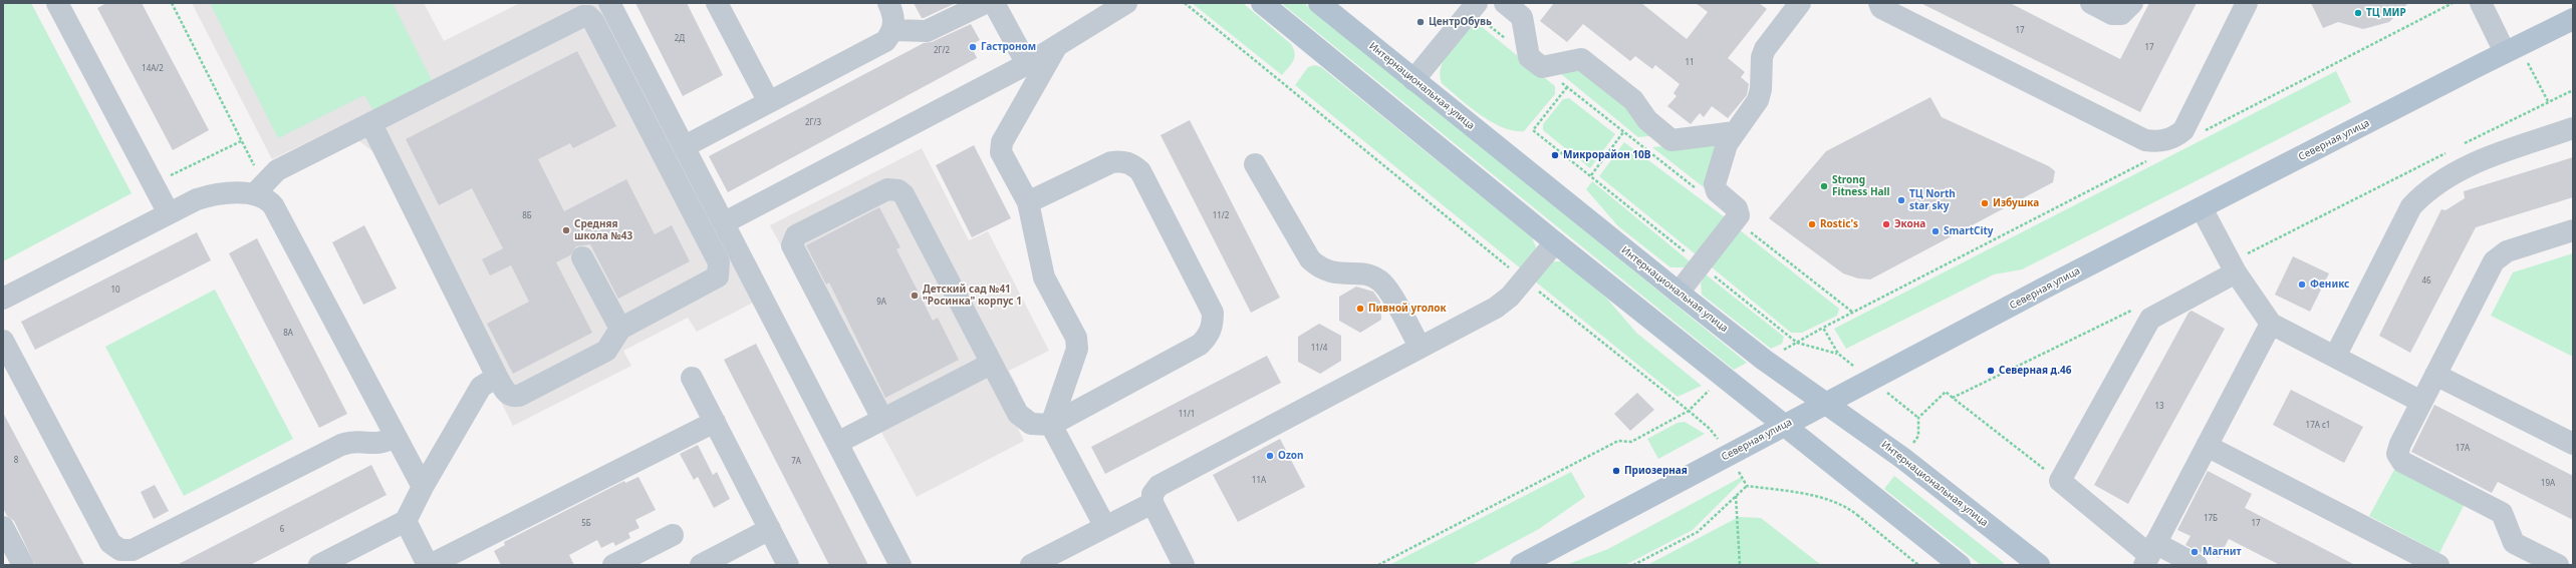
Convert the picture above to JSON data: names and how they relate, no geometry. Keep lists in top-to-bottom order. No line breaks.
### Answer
{"streets":{"main road":["Интернациональная улица","Северная улица"]},"crossings":[["Интернациональная улица","Северная улица"]],"places":["ТЦ МИР","ЦентрОбувь","Гастроном","Микрорайон 10В","Strong Fitness Hall","ТЦ North star sky","Избушка","Rostic's","Экона","Средняя школа №43","SmartCity","Феникс","Детский сад №41 \"Росинка\" корпус 1","Пивной уголок","Северная д.46","Ozon","Приозерная","Магнит"],"house_numbers":["17","2Д","17","2Г/2","11","14А/2","2Г/3","8Б","11/2","46","10","9А","8А","11/4","13","11/1","17А с1","17А","8","7А","11А","19А","17Б","5Б","17","6"]}
